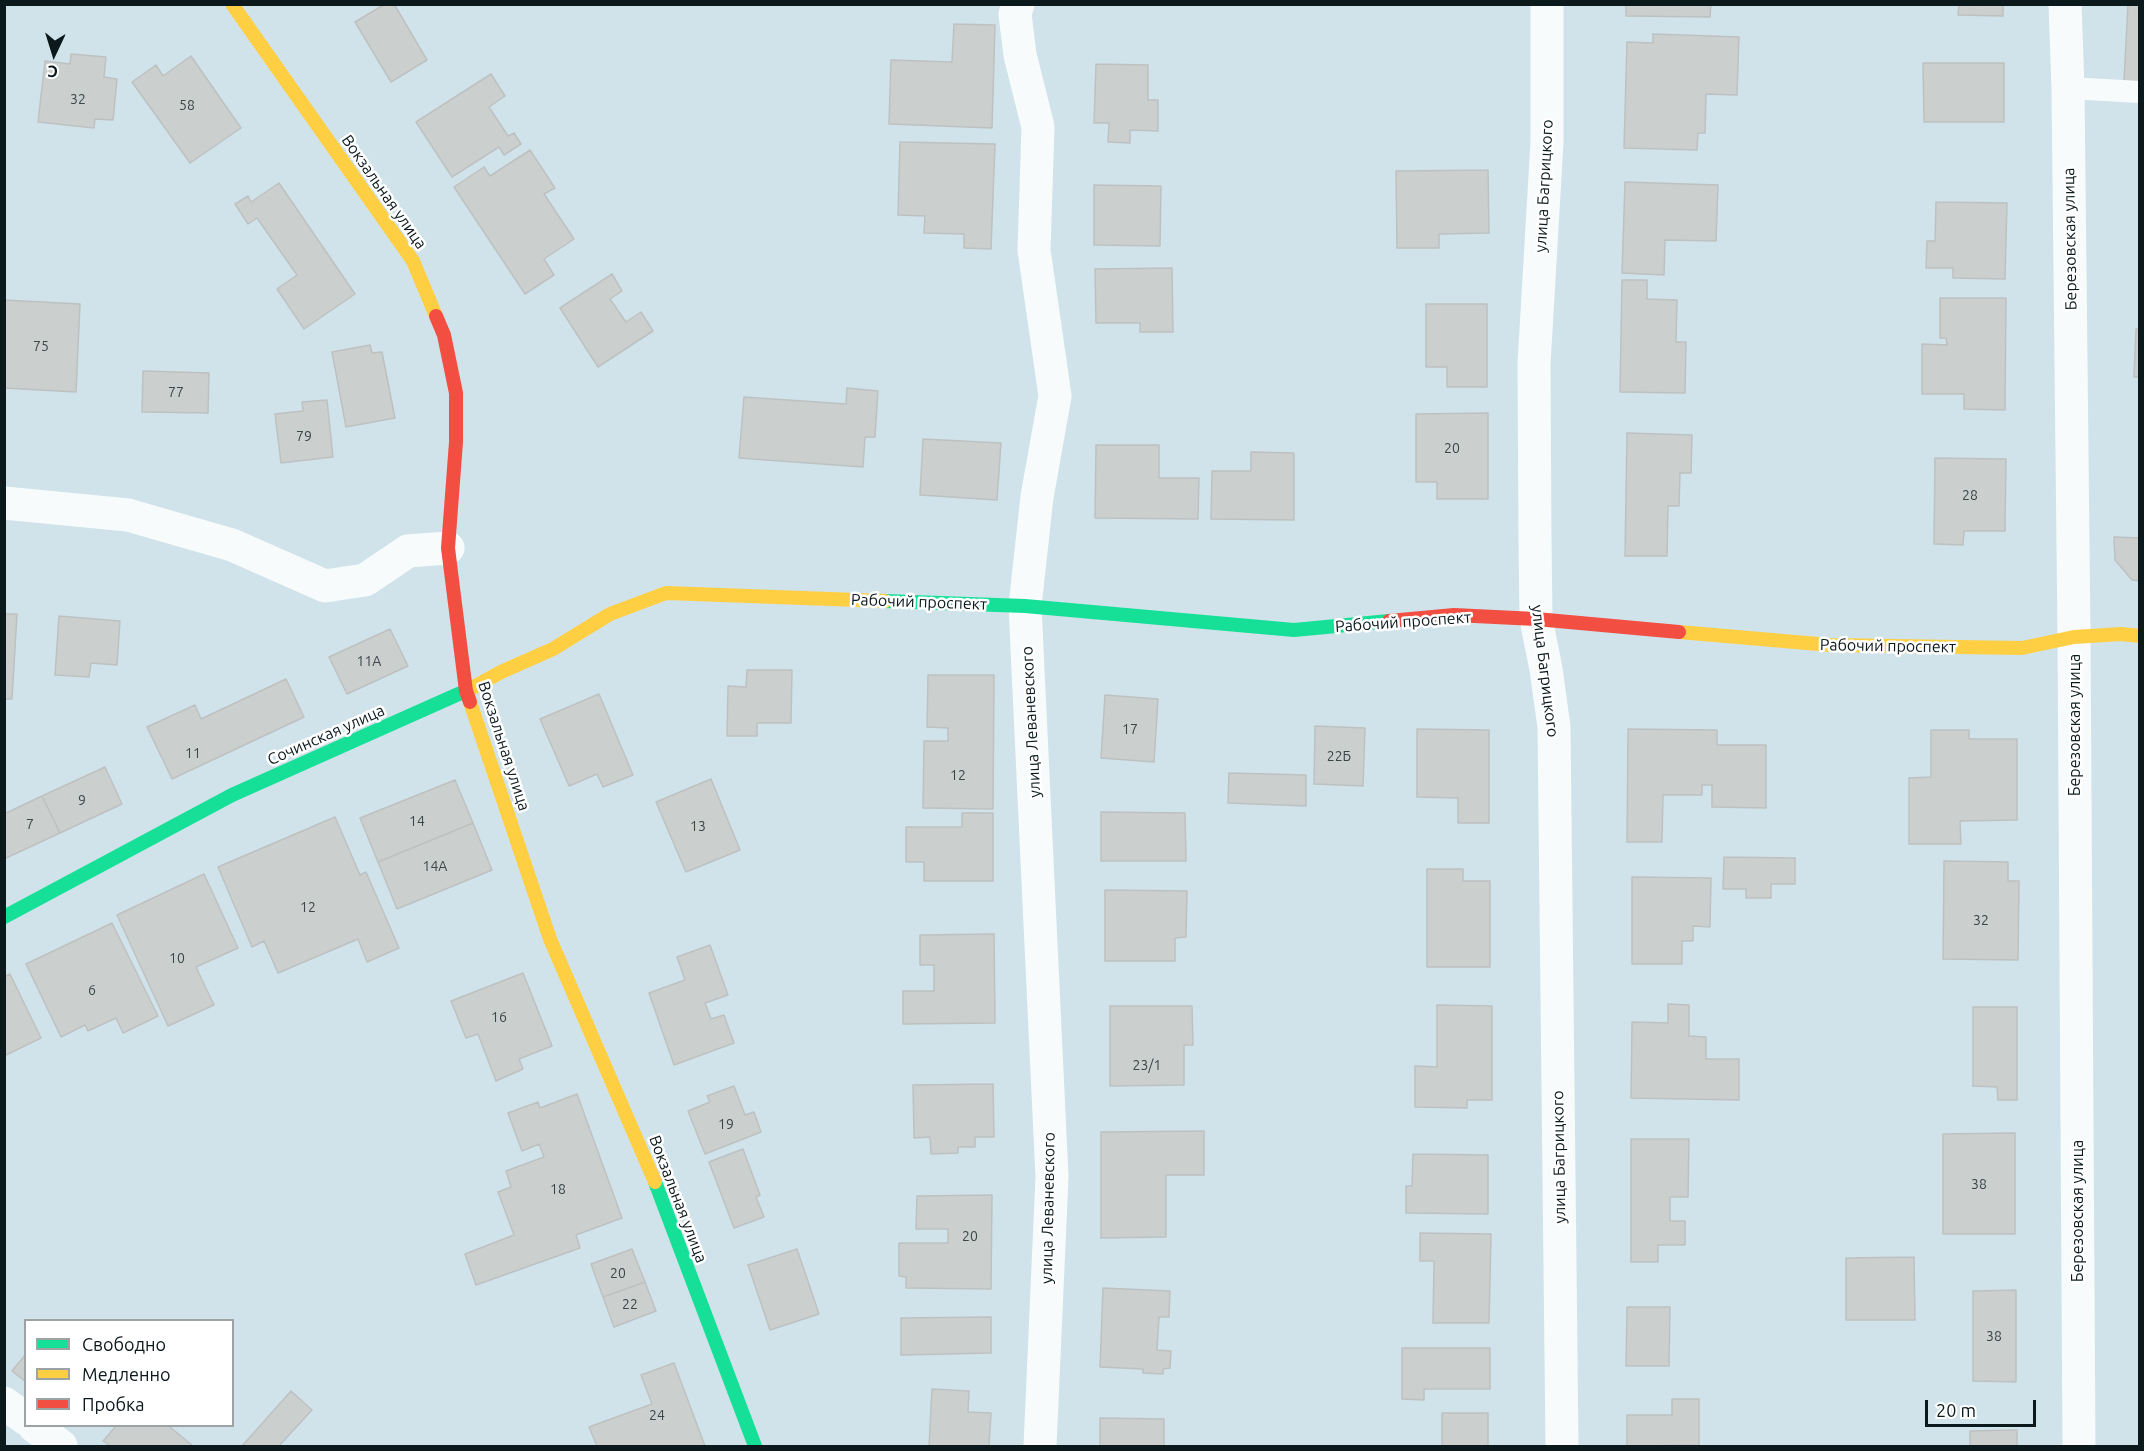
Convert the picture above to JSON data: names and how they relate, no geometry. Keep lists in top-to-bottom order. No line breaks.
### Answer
{"streets":{"street":["улица Багрицкого","Вокзальная улица","Березовская улица","Рабочий проспект","улица Леваневского","Сочинская улица"]},"crossings":[["улица Багрицкого","Рабочий проспект"],["Вокзальная улица","Сочинская улица"],["Березовская улица","Рабочий проспект"],["Рабочий проспект","улица Леваневского"],["Рабочий проспект","Сочинская улица"]],"house_numbers":["32","58","75","77","79","20","28","11А","17","11","22Б","12","9","14","7","13","14А","12","32","10","6","16","23/1","19","38","18","20","20","22","38","24"],"legend":["Свободно","Медленно","Пробка"],"scale_bar":"20 m","north":"bottom"}
